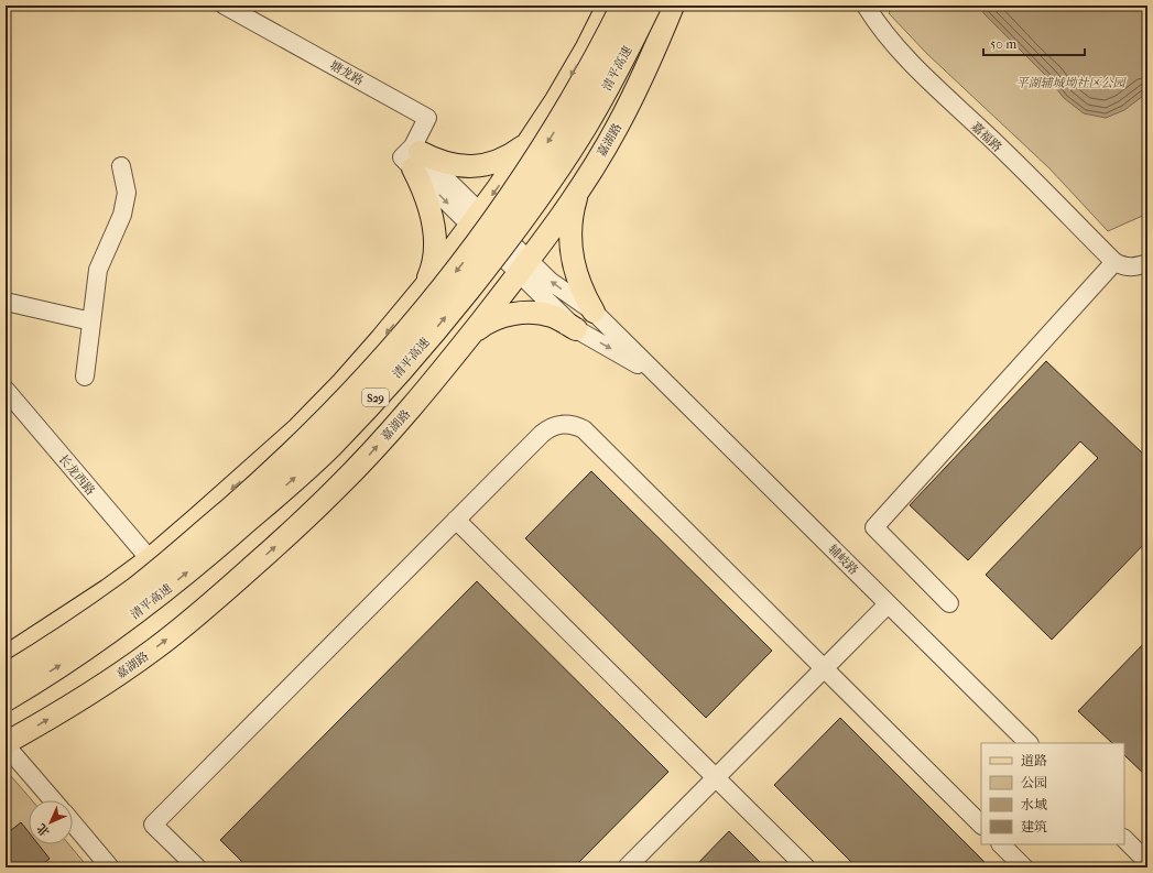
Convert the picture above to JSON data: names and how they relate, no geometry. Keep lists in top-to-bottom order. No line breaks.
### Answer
{"streets":{"highway":["清平高速","S29"],"main road":["嘉湖路"],"street":["塘龙路","嘉福路","长龙西路","辅岐路"]},"crossings":[["嘉湖路","辅岐路"]],"parks":["平湖辅城坳社区公园"],"legend":["道路","公园","水域","建筑"],"scale_bar":"50 m","north":"bottom left"}
